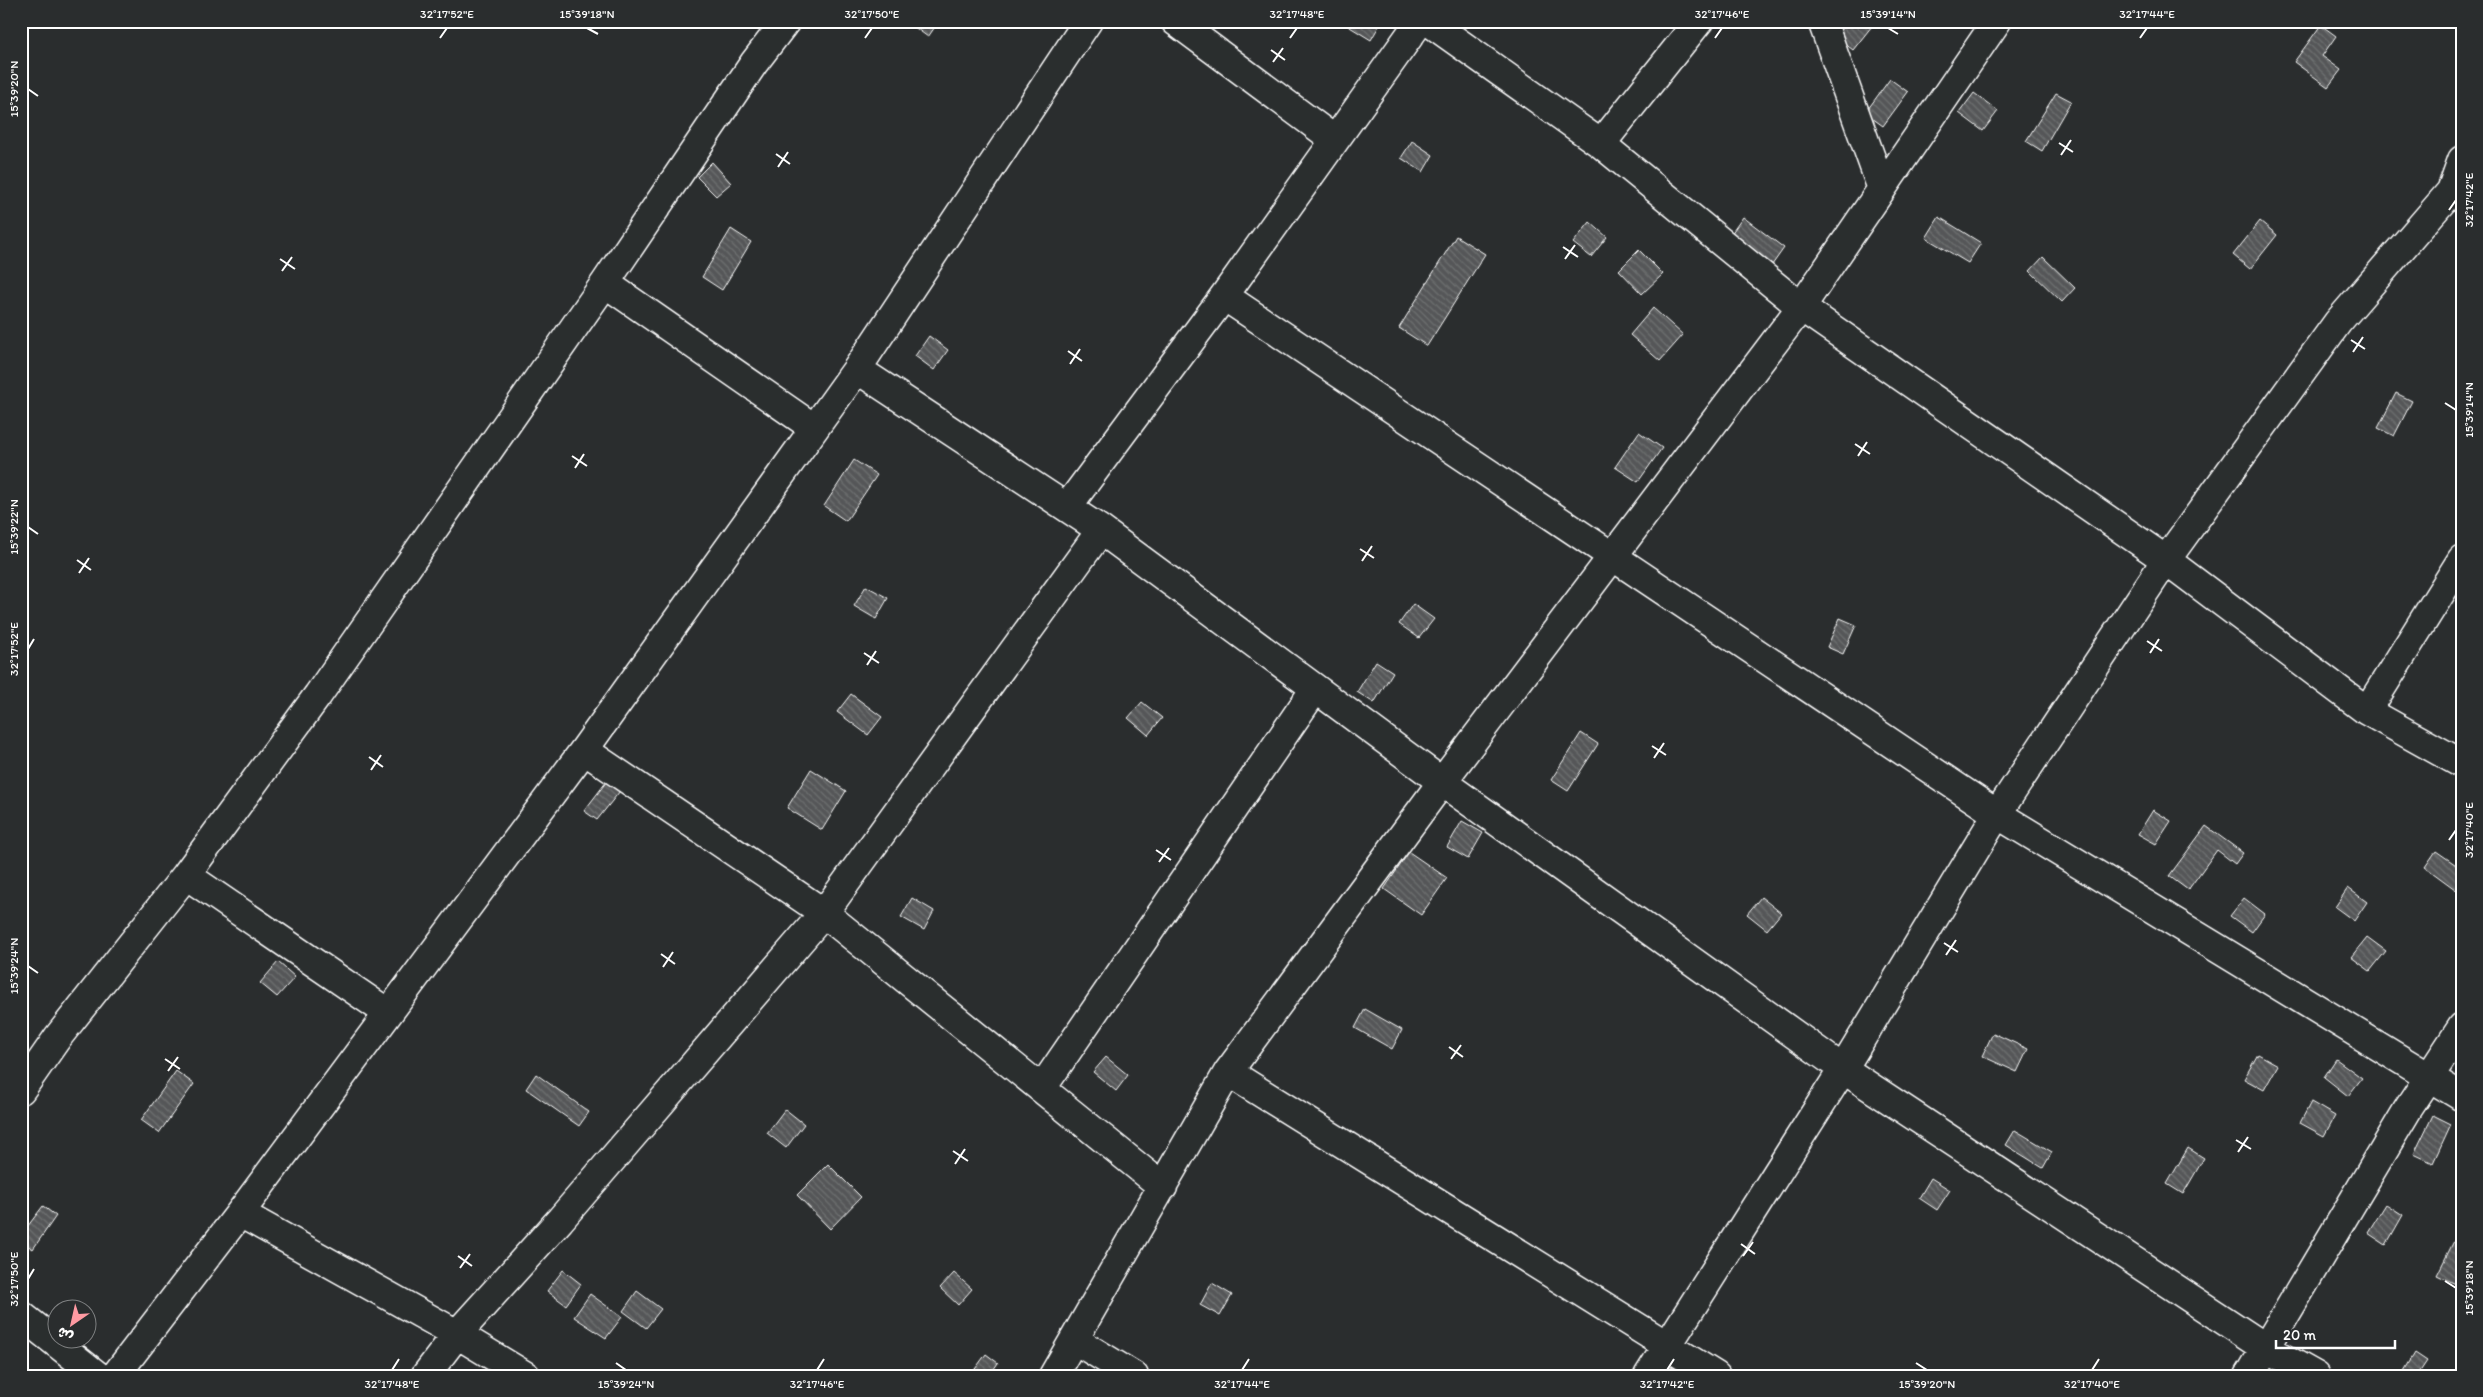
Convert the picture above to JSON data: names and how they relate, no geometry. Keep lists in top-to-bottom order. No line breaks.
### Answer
{"scale_bar":"20 m","north":"bottom left","coordinates":["32°17'52\"E","15°39'18\"N","32°17'50\"E","32°17'48\"E","32°17'46\"E","15°39'14\"N","32°17'44\"E","15°39'20\"N","32°17'42\"E","15°39'22\"N","32°17'40\"E","15°39'24\"N"]}
